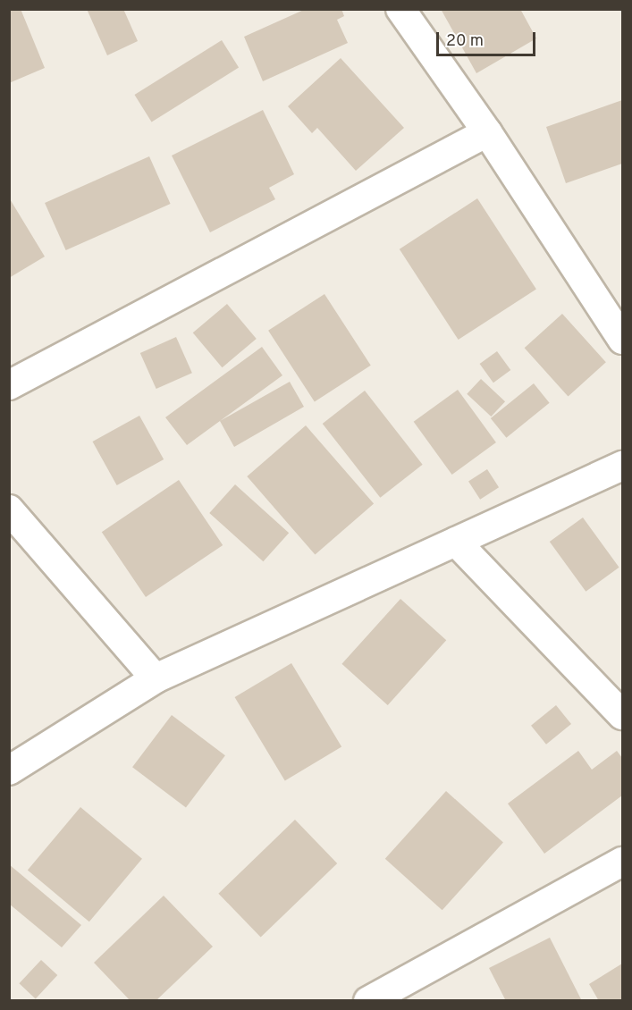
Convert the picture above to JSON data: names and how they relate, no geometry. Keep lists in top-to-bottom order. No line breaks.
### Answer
{"scale_bar":"20 m"}
